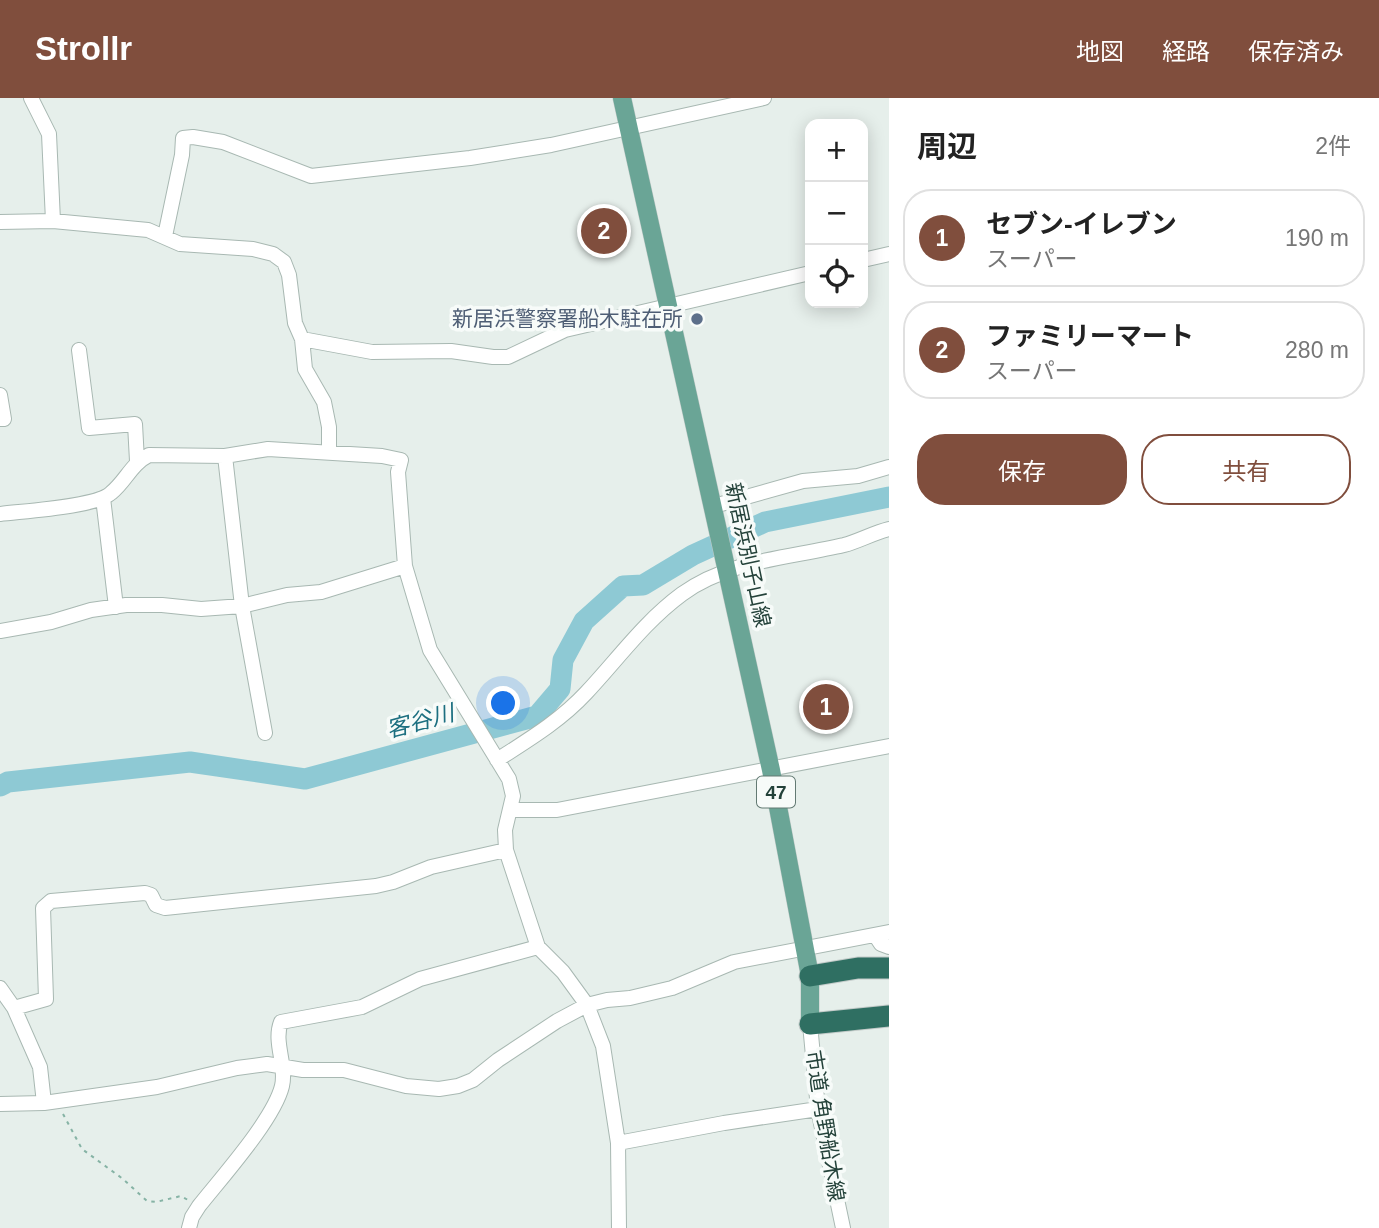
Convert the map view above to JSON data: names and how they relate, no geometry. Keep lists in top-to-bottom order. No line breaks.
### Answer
{"streets":{"main road":["新居浜別子山線","47"],"street":["市道 角野船木線"]},"crossings":[["新居浜別子山線","市道 角野船木線"]],"water":["客谷川"],"places":["新居浜警察署船木駐在所"],"page":{"header":"Strollr","nav":["地図","経路","保存済み"],"heading":["周辺","2件"],"map_buttons":["+","−"],"list":[{"mark":"1","name":"セブン-イレブン","note":"スーパー","value":"190 m"},{"mark":"2","name":"ファミリーマート","note":"スーパー","value":"280 m"}],"pins":["2","1"],"buttons":["保存","共有"]}}
